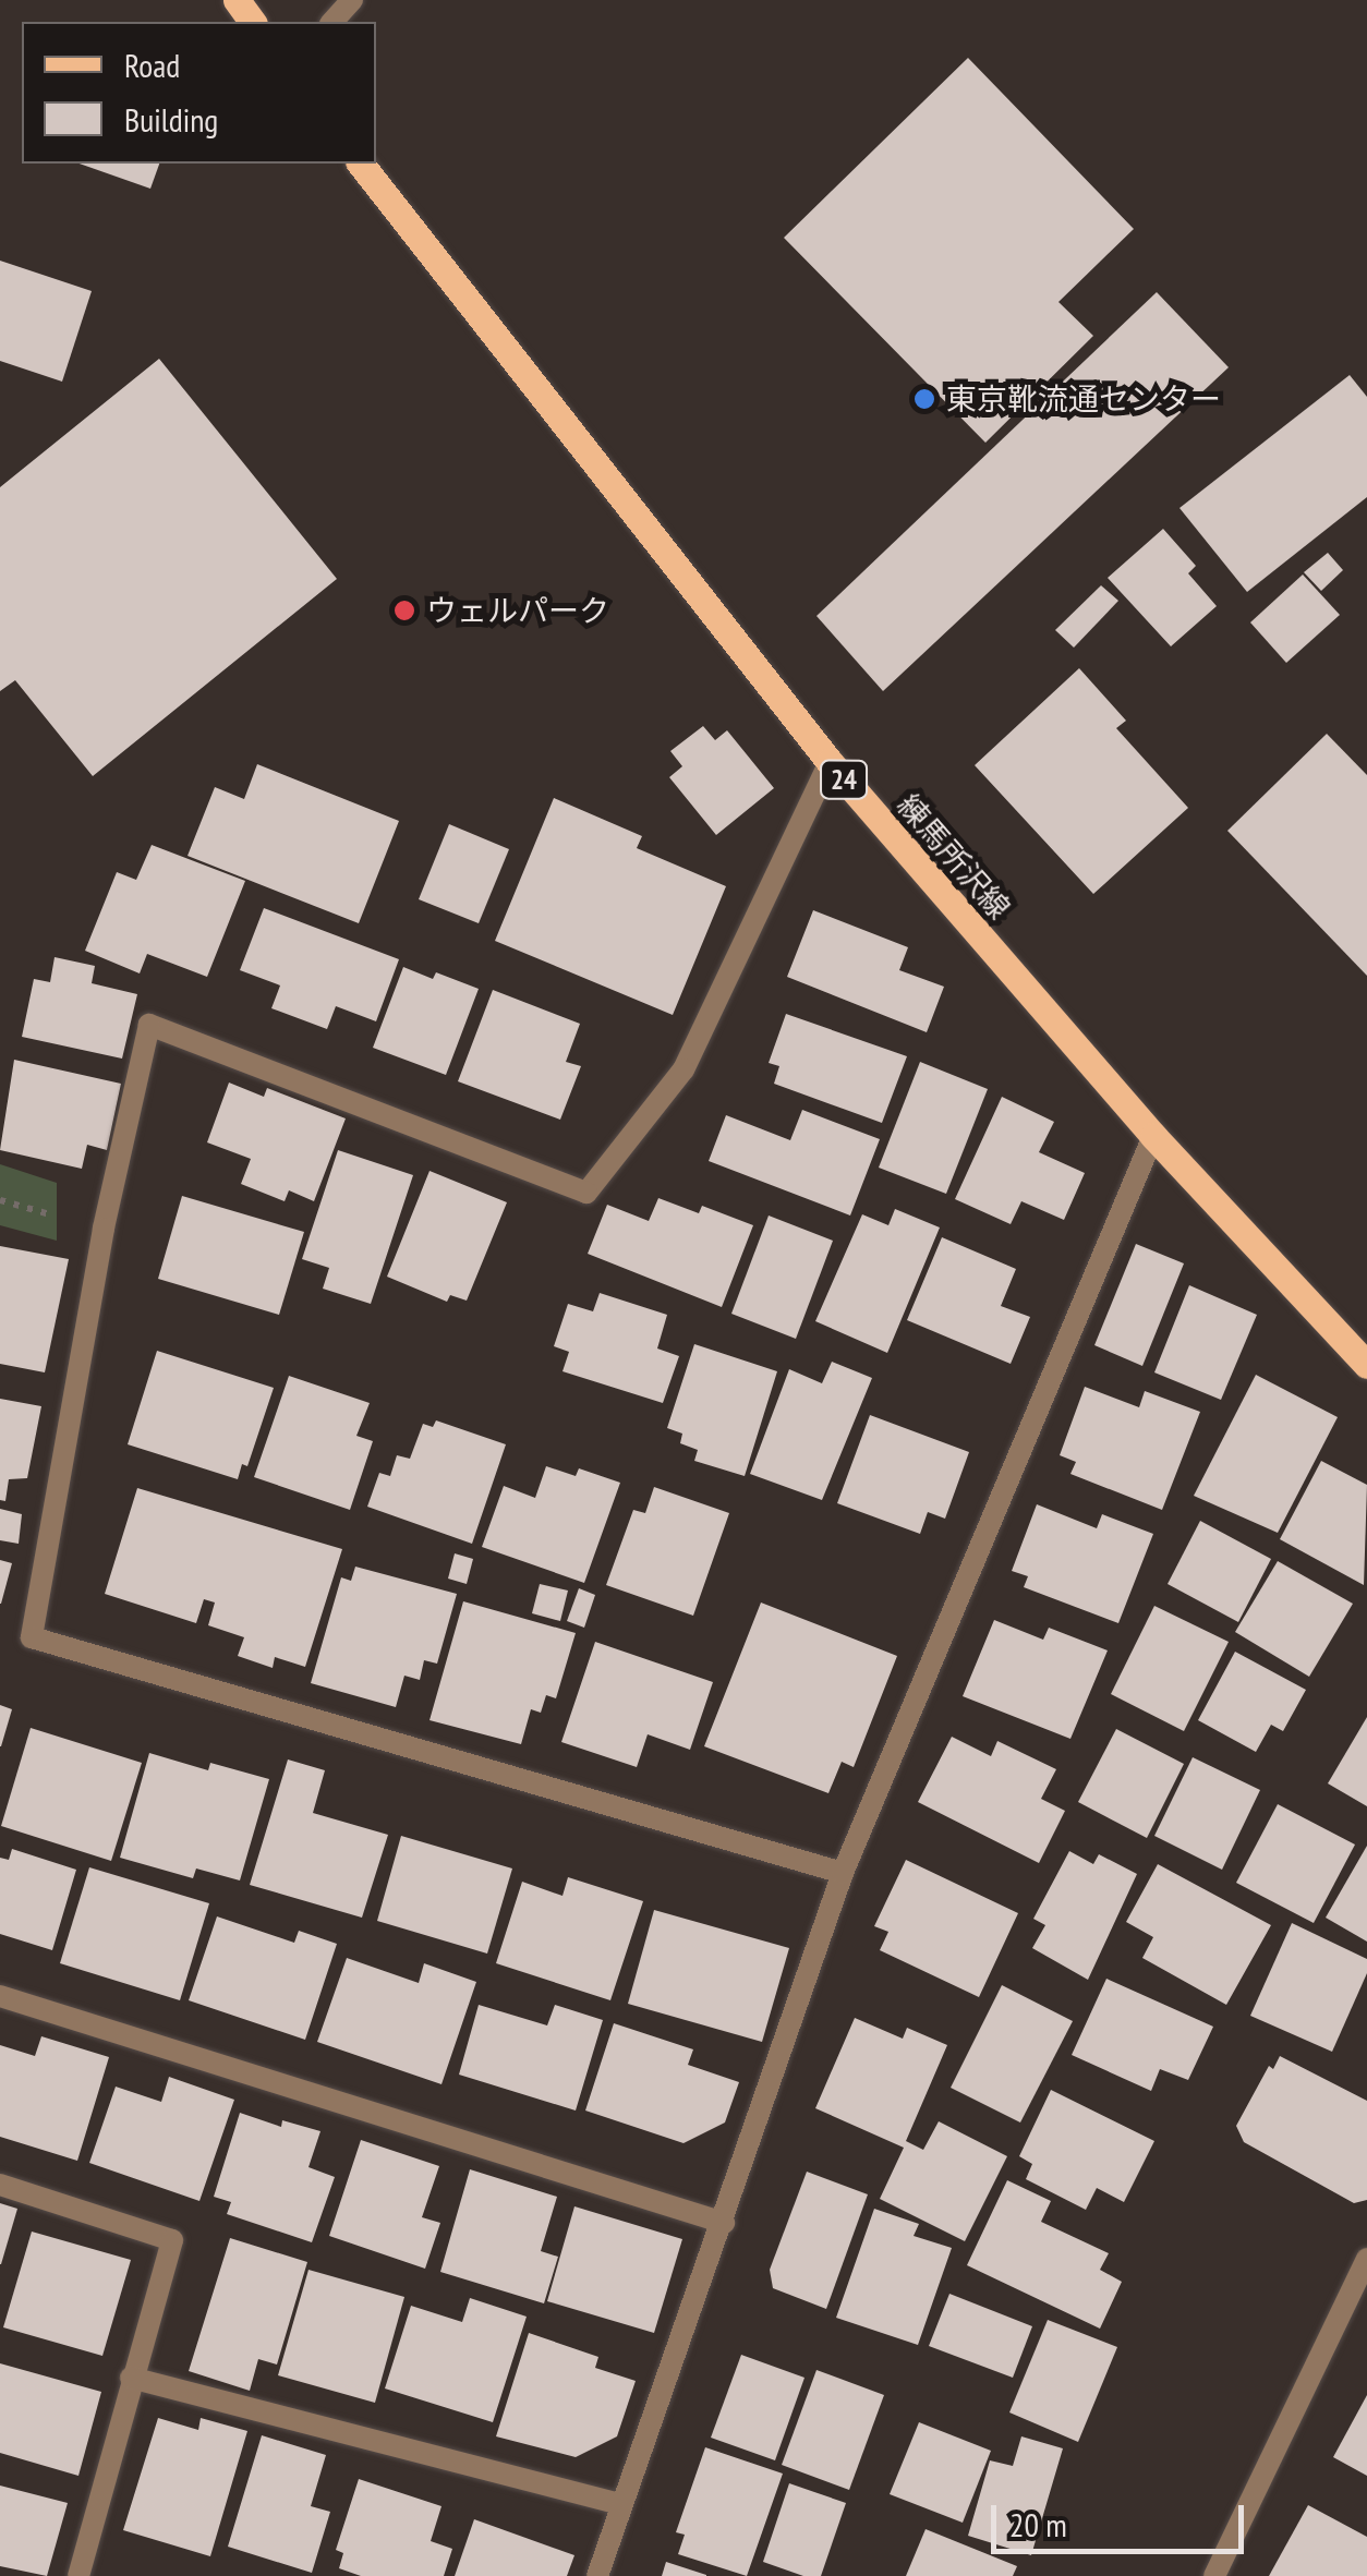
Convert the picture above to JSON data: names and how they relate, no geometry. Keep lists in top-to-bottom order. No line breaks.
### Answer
{"streets":{"main road":["24","練馬所沢線"]},"places":["東京靴流通センター","ウェルパーク"],"legend":["Road","Building"],"scale_bar":"20 m"}
